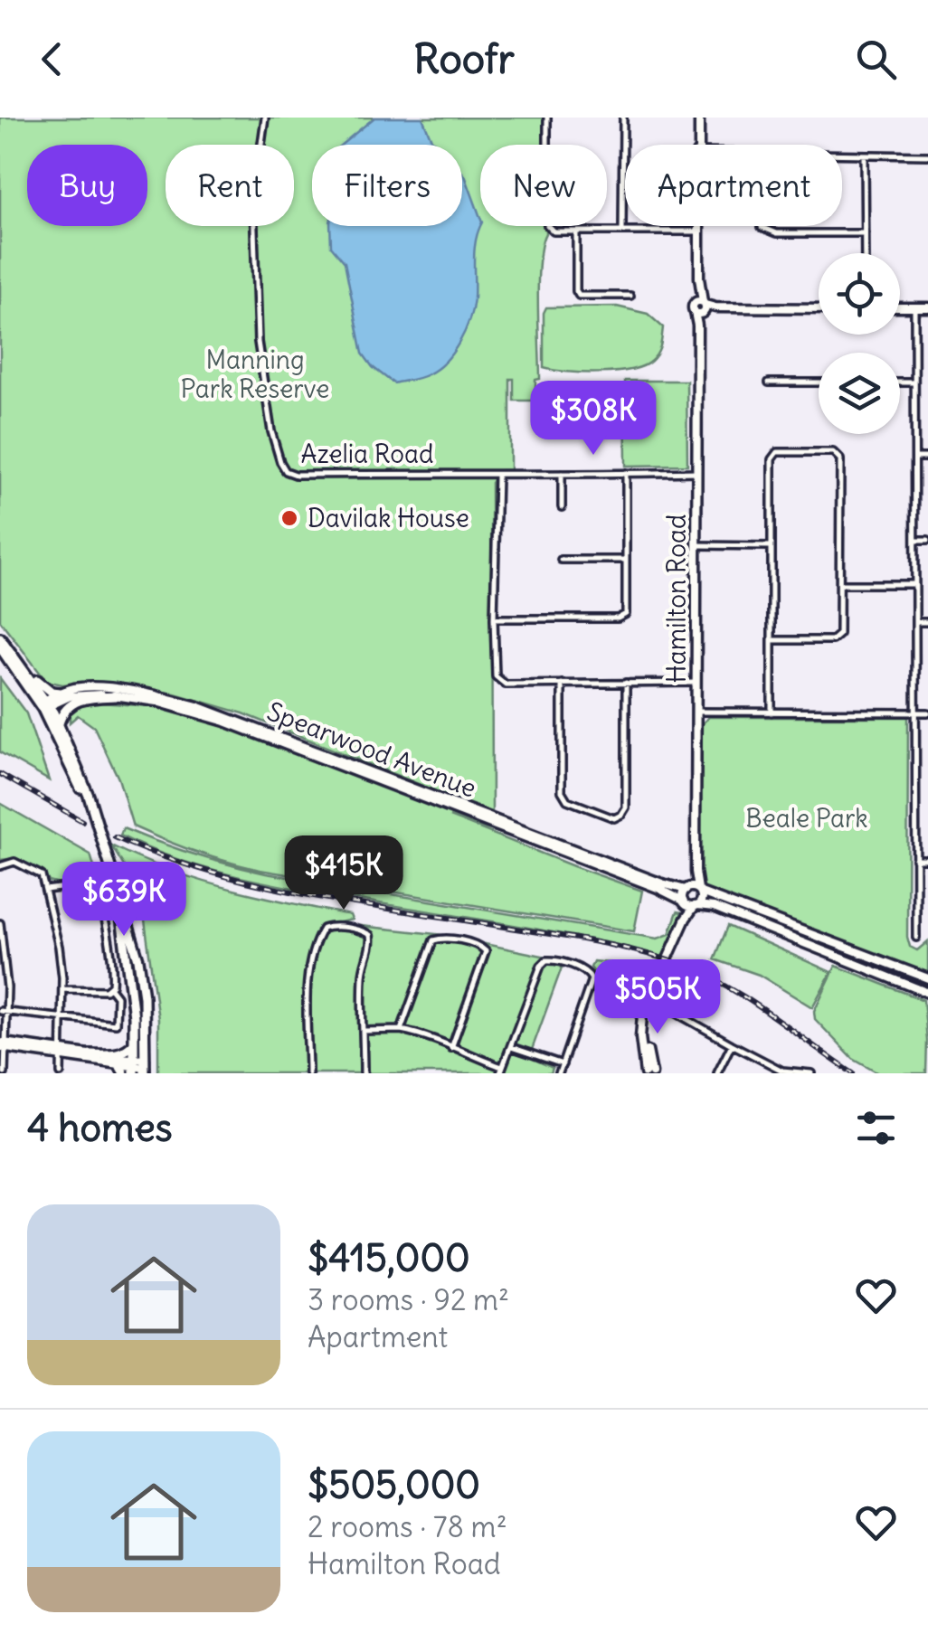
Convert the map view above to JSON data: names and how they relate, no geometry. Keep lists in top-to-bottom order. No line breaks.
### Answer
{"streets":{"main road":["Hamilton Road","Spearwood Avenue"],"street":["Azelia Road"]},"crossings":[["Azelia Road","Hamilton Road"],["Hamilton Road","Spearwood Avenue"]],"parks":["Manning Park Reserve","Beale Park"],"places":["Davilak House"],"page":{"header":"Roofr","chip":["Buy","Rent","Filters","New","Apartment"],"price":["$308K","$415K","$639K","$505K"],"heading":"4 homes","list":[{"name":"$415,000","note":"3 rooms · 92 m² · Apartment"},{"name":"$505,000","note":"2 rooms · 78 m² · Hamilton Road"}]}}
